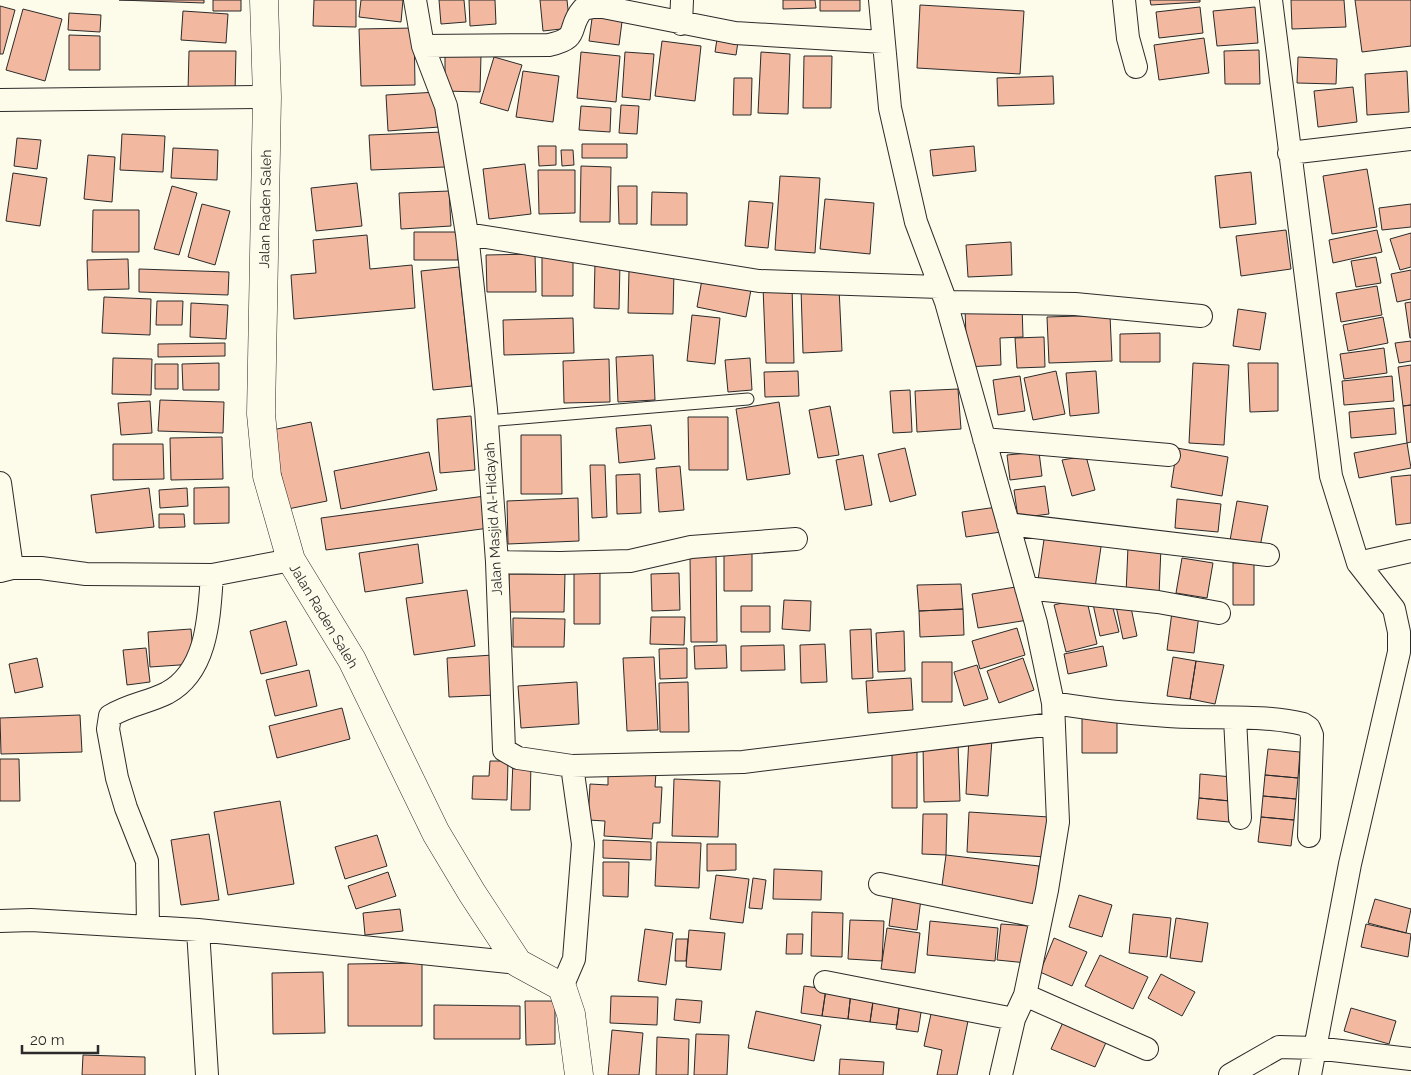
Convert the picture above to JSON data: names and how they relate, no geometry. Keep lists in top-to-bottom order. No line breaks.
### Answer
{"streets":{"street":["Jalan Raden Saleh","Jalan Masjid Al-Hidayah"]},"scale_bar":"20 m"}
